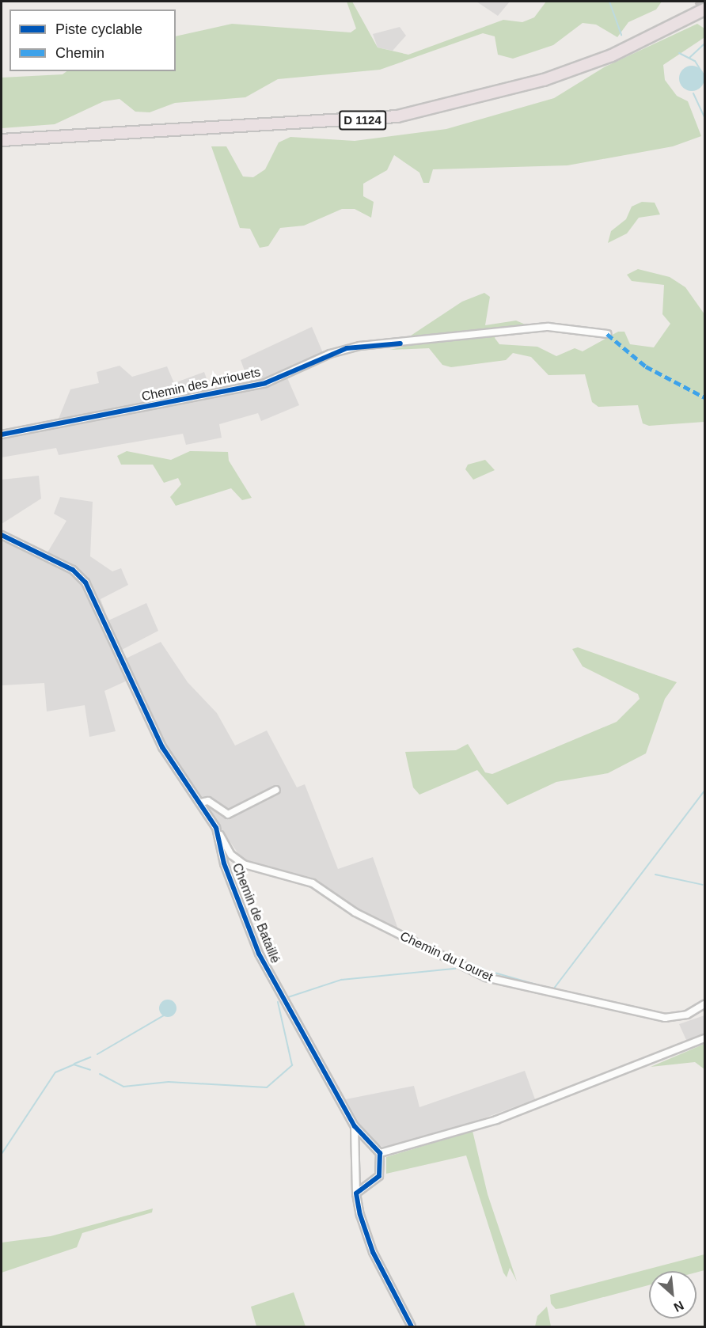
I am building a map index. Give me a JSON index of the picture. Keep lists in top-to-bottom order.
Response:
{
  "streets": {
    "highway": ["D 1124"],
    "street": ["Chemin des Arriouets", "Chemin de Bataillé", "Chemin du Louret"]
  },
  "crossings": [
    ["Chemin de Bataillé", "Chemin du Louret"]
  ],
  "legend": ["Piste cyclable", "Chemin"],
  "north": "bottom right"
}
